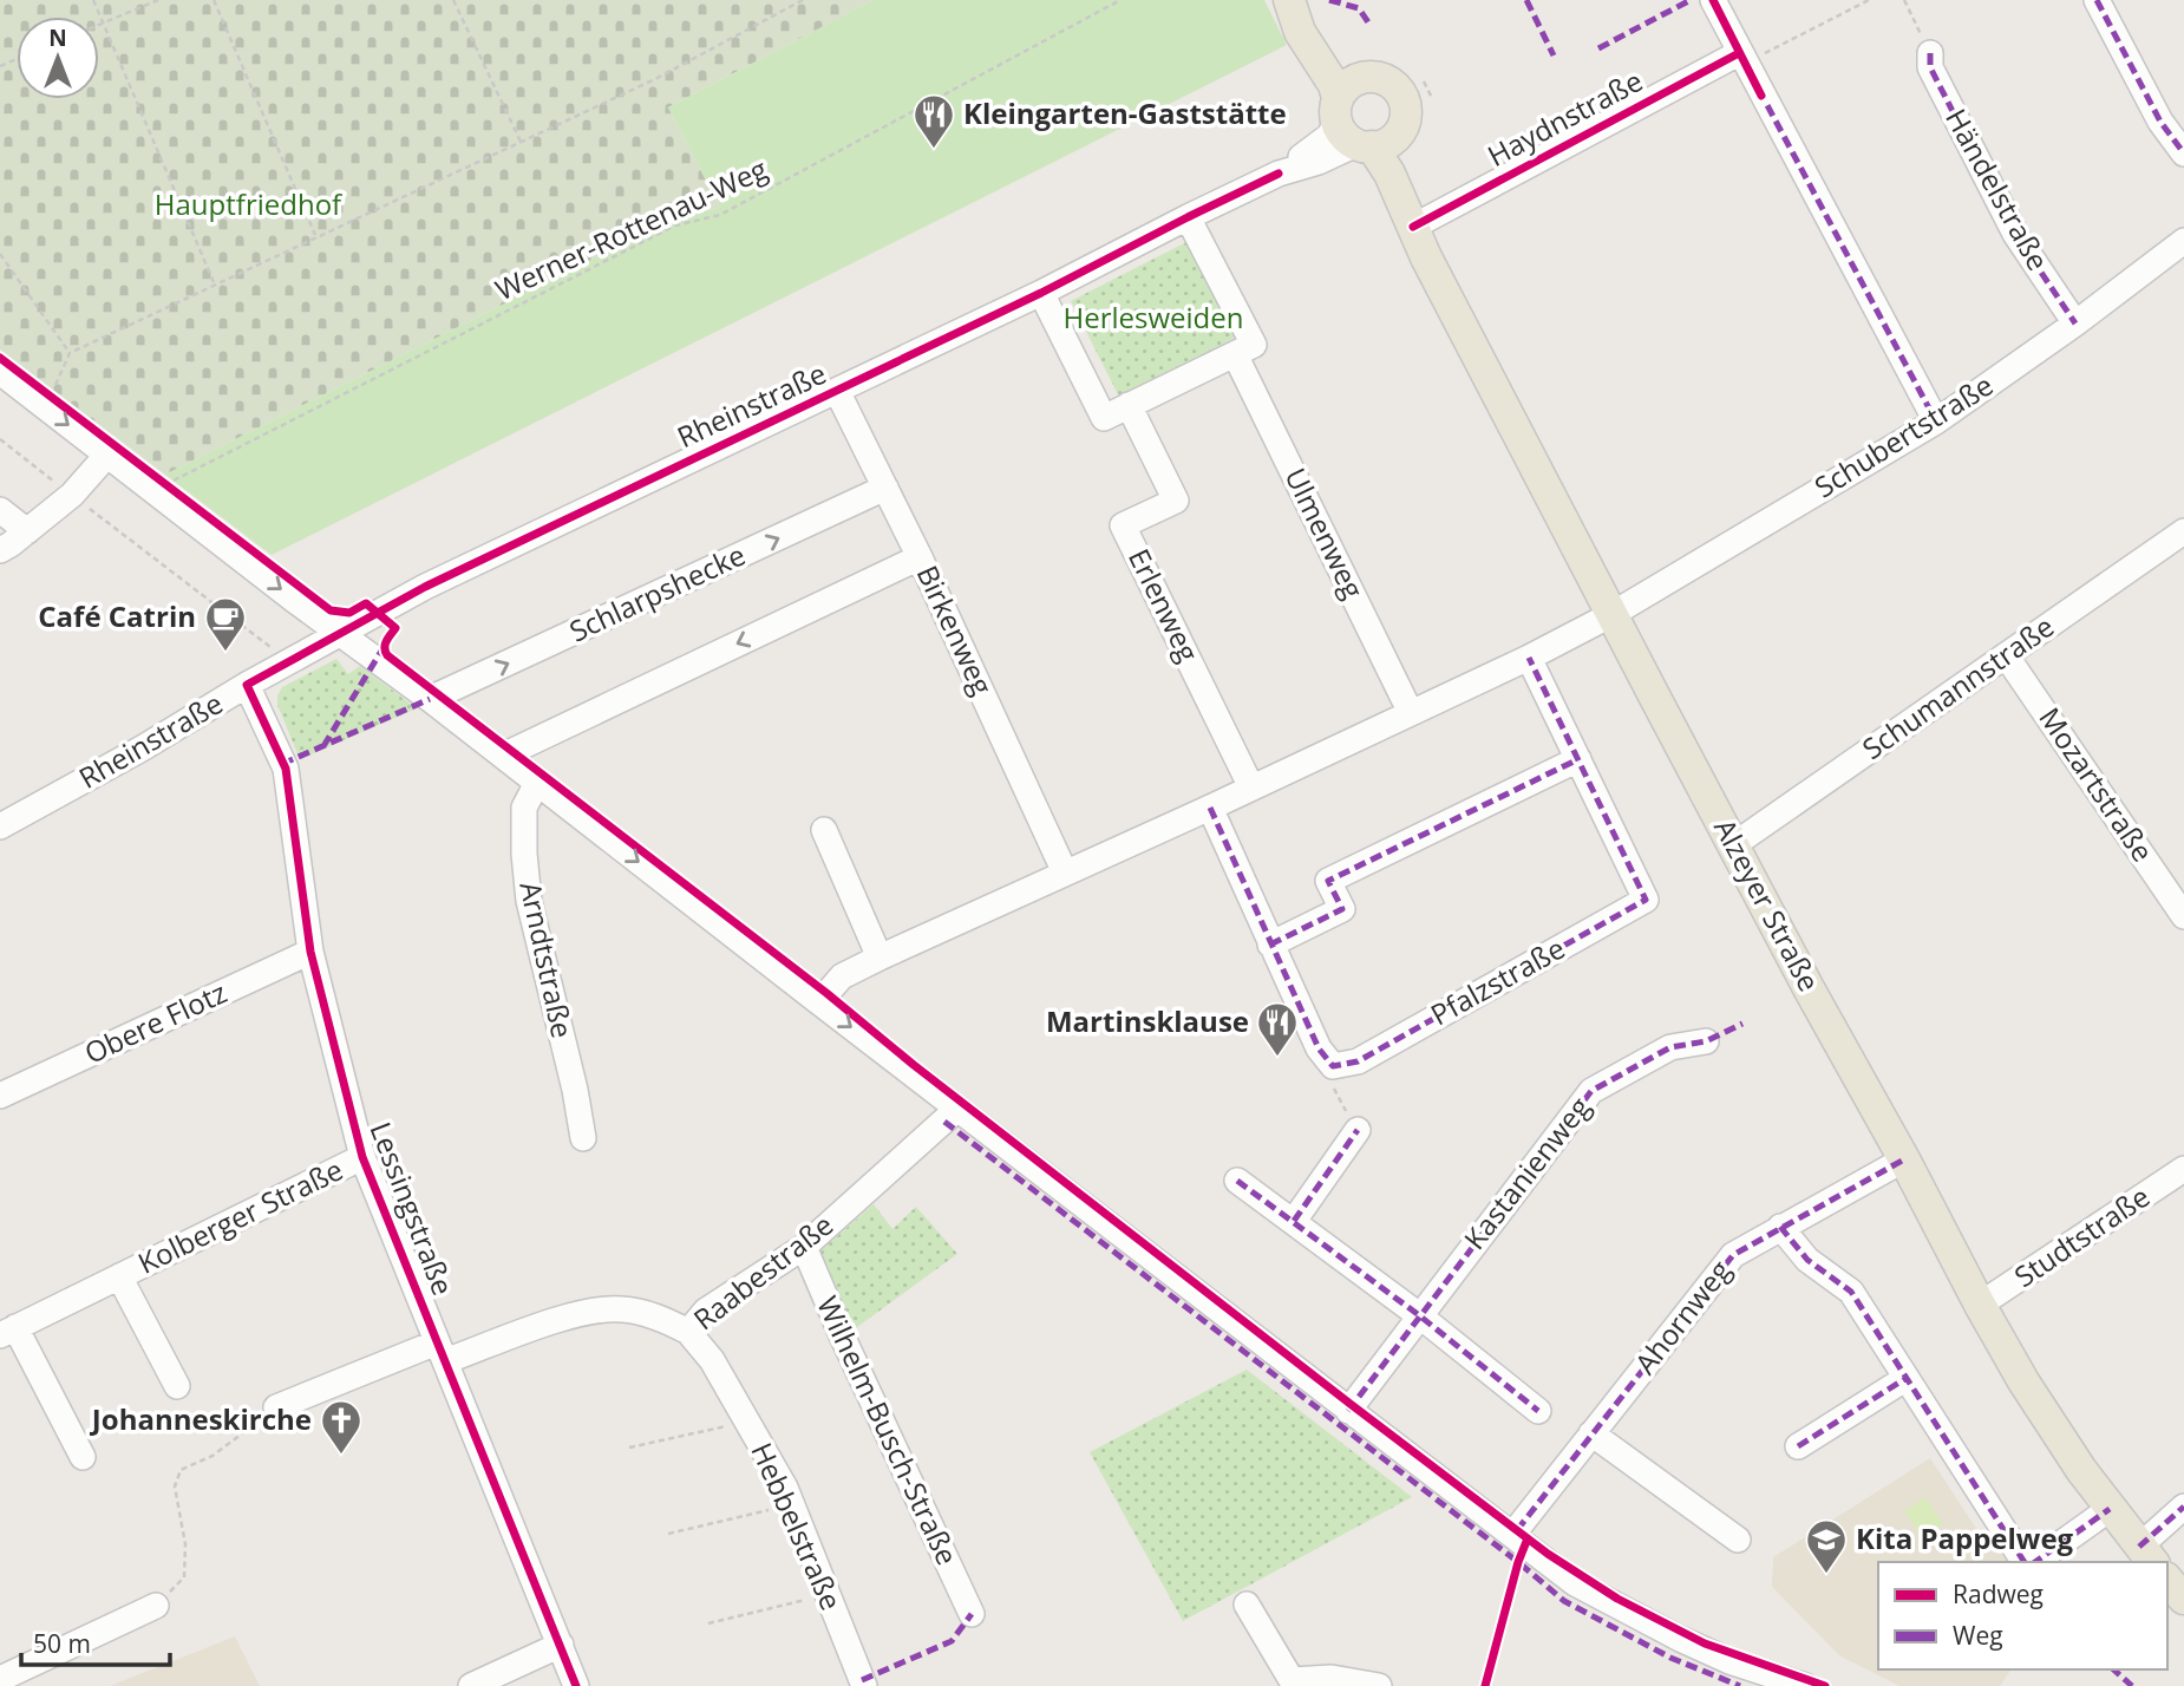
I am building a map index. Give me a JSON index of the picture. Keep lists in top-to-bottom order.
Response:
{
  "streets": {
    "main road": ["Alzeyer Straße"],
    "street": [
      "Haydnstraße",
      "Händelstraße",
      "Rheinstraße",
      "Schubertstraße",
      "Ulmenweg",
      "Schlarpshecke",
      "Erlenweg",
      "Birkenweg",
      "Schumannstraße",
      "Mozartstraße",
      "Arndtstraße",
      "Pfalzstraße",
      "Obere Flotz",
      "Kastanienweg",
      "Lessingstraße",
      "Kolberger Straße",
      "Studtstraße",
      "Raabestraße",
      "Ahornweg",
      "Wilhelm-Busch-Straße",
      "Hebbelstraße"
    ],
    "path": ["Werner-Rottenau-Weg"]
  },
  "crossings": [
    ["Haydnstraße", "Alzeyer Straße"],
    ["Händelstraße", "Schubertstraße"],
    ["Rheinstraße", "Birkenweg"],
    ["Rheinstraße", "Alzeyer Straße"],
    ["Rheinstraße", "Lessingstraße"],
    ["Schubertstraße", "Alzeyer Straße"],
    ["Schlarpshecke", "Birkenweg"],
    ["Schumannstraße", "Mozartstraße"],
    ["Schumannstraße", "Alzeyer Straße"],
    ["Alzeyer Straße", "Studtstraße"],
    ["Alzeyer Straße", "Ahornweg"],
    ["Obere Flotz", "Lessingstraße"],
    ["Lessingstraße", "Kolberger Straße"],
    ["Lessingstraße", "Raabestraße"],
    ["Raabestraße", "Wilhelm-Busch-Straße"],
    ["Raabestraße", "Hebbelstraße"]
  ],
  "parks": ["Hauptfriedhof", "Herlesweiden"],
  "places": {
    "restaurant": ["Kleingarten-Gaststätte", "Martinsklause"],
    "cafe": ["Café Catrin"],
    "church": ["Johanneskirche"],
    "school or university": ["Kita Pappelweg"]
  },
  "legend": ["Radweg", "Weg"],
  "scale_bar": "50 m",
  "north": "top"
}
